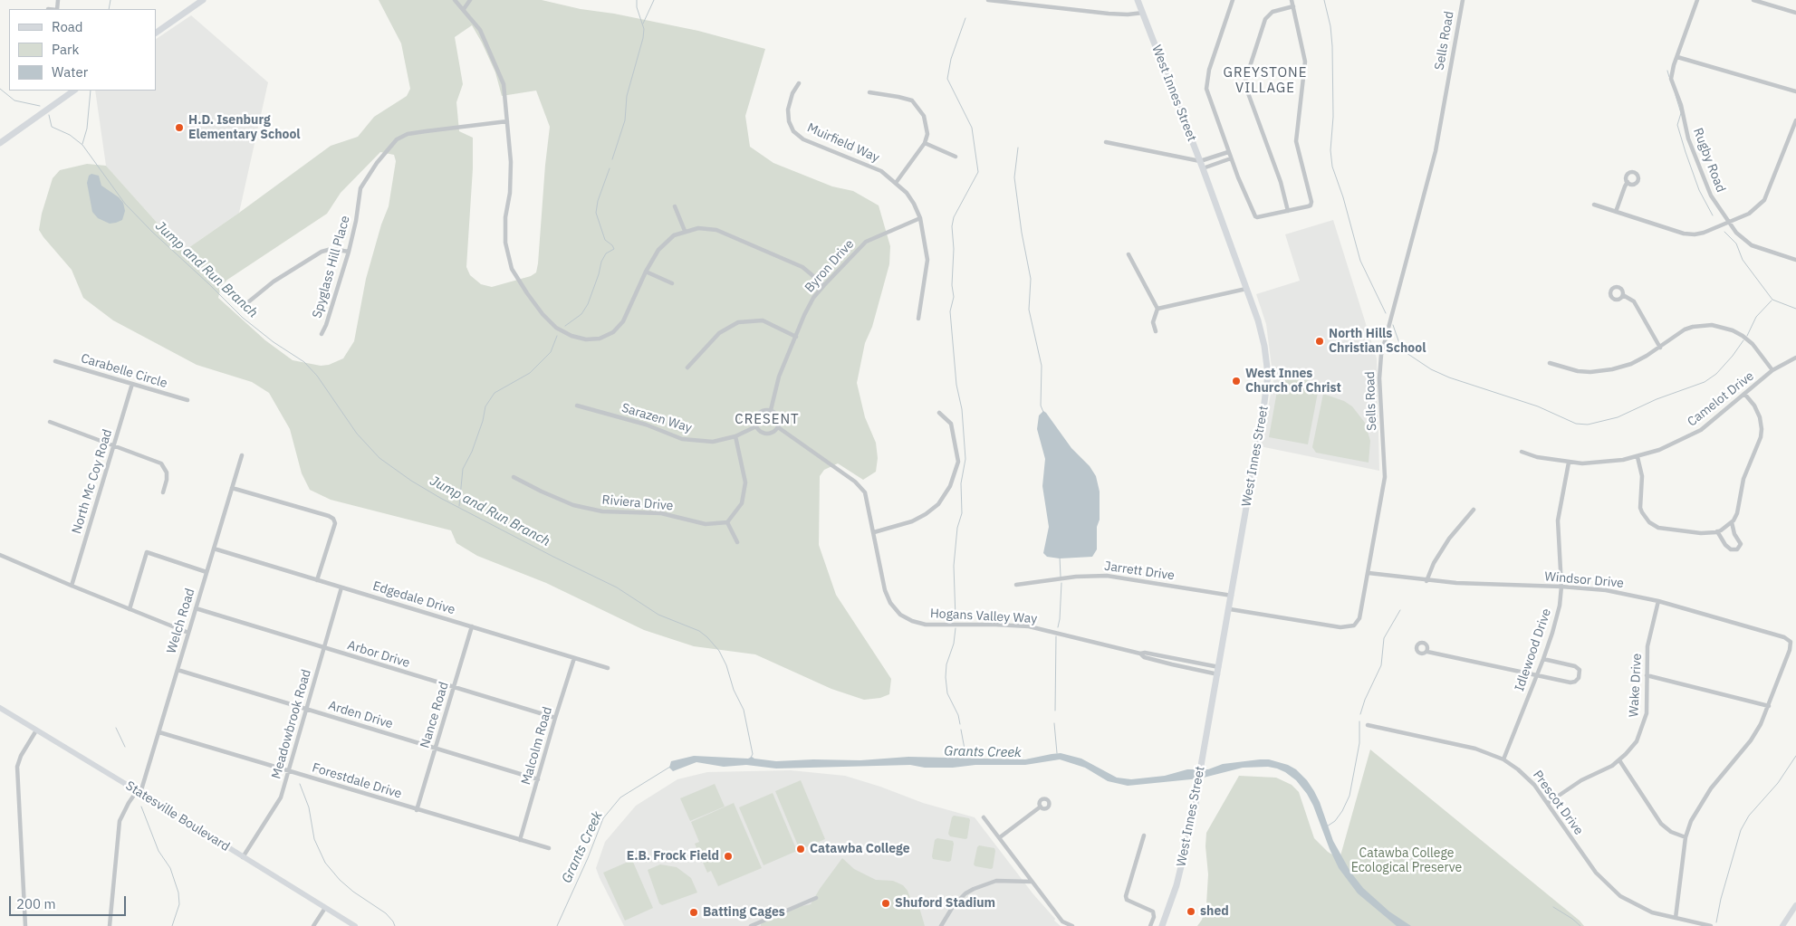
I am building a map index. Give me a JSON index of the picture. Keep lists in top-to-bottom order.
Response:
{
  "streets": {
    "main road": ["West Innes Street", "Statesville Boulevard"],
    "street": [
      "Sells Road",
      "Muirfield Way",
      "Rugby Road",
      "Byron Drive",
      "Spyglass Hill Place",
      "Carabelle Circle",
      "Camelot Drive",
      "Sarazen Way",
      "North Mc Coy Road",
      "Riviera Drive",
      "Jarrett Drive",
      "Windsor Drive",
      "Edgedale Drive",
      "Hogans Valley Way",
      "Welch Road",
      "Idlewood Drive",
      "Arbor Drive",
      "Wake Drive",
      "Arden Drive",
      "Nance Road",
      "Meadowbrook Road",
      "Malcolm Road",
      "Forestdale Drive",
      "Prescot Drive"
    ]
  },
  "crossings": [
    ["Sells Road", "West Innes Street"],
    ["Sells Road", "Windsor Drive"],
    ["West Innes Street", "Jarrett Drive"],
    ["West Innes Street", "Hogans Valley Way"],
    ["Muirfield Way", "Byron Drive"],
    ["Byron Drive", "Sarazen Way"],
    ["Byron Drive", "Hogans Valley Way"],
    ["Carabelle Circle", "North Mc Coy Road"],
    ["Camelot Drive", "Idlewood Drive"],
    ["Sarazen Way", "Hogans Valley Way"],
    ["Windsor Drive", "Idlewood Drive"],
    ["Windsor Drive", "Wake Drive"],
    ["Edgedale Drive", "Welch Road"],
    ["Edgedale Drive", "Nance Road"],
    ["Edgedale Drive", "Meadowbrook Road"],
    ["Edgedale Drive", "Malcolm Road"],
    ["Welch Road", "Arbor Drive"],
    ["Welch Road", "Arden Drive"],
    ["Welch Road", "Forestdale Drive"],
    ["Welch Road", "Statesville Boulevard"],
    ["Idlewood Drive", "Prescot Drive"],
    ["Arbor Drive", "Nance Road"],
    ["Arbor Drive", "Meadowbrook Road"],
    ["Arbor Drive", "Malcolm Road"],
    ["Wake Drive", "Prescot Drive"],
    ["Arden Drive", "Nance Road"],
    ["Arden Drive", "Meadowbrook Road"],
    ["Arden Drive", "Malcolm Road"],
    ["Nance Road", "Forestdale Drive"],
    ["Meadowbrook Road", "Forestdale Drive"],
    ["Meadowbrook Road", "Statesville Boulevard"],
    ["Malcolm Road", "Forestdale Drive"]
  ],
  "districts": ["GREYSTONE VILLAGE", "CRESENT"],
  "water": ["Jump and Run Branch", "Grants Creek"],
  "parks": ["Catawba College Ecological Preserve"],
  "places": [
    "H.D. Isenburg Elementary School",
    "North Hills Christian School",
    "West Innes Church of Christ",
    "Catawba College",
    "E.B. Frock Field",
    "Shuford Stadium",
    "shed",
    "Batting Cages"
  ],
  "legend": ["Road", "Park", "Water"],
  "scale_bar": "200 m"
}
